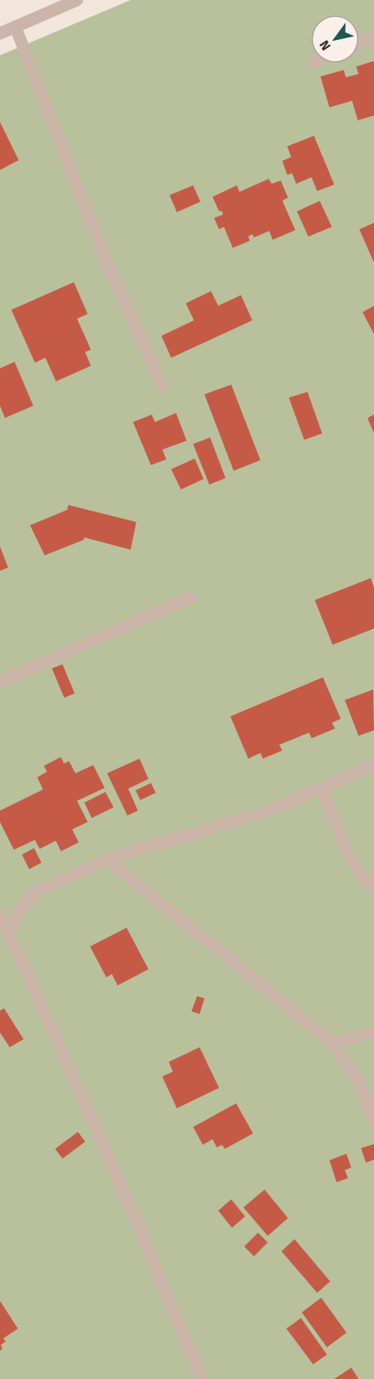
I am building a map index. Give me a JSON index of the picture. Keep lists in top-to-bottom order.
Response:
{
  "north": "bottom left"
}
